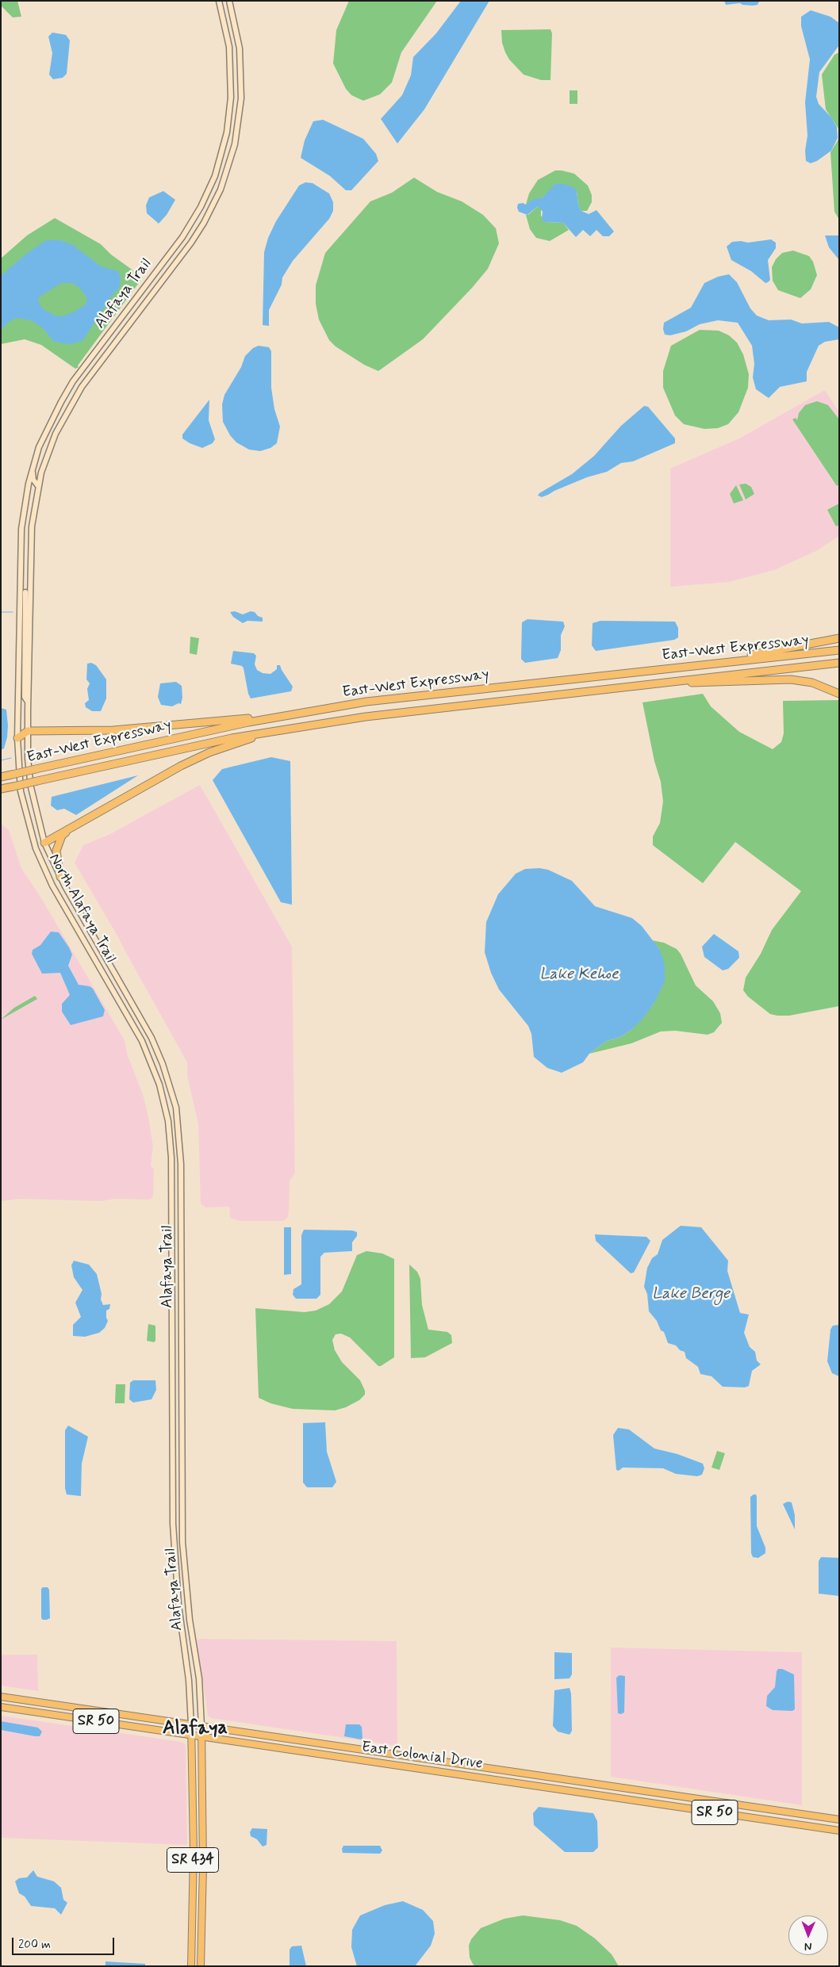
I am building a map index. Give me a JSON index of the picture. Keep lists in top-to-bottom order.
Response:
{
  "streets": {
    "highway": ["East-West Expressway"],
    "main road": [
      "Alafaya Trail",
      "North Alafaya Trail",
      "SR 50",
      "East Colonial Drive",
      "SR 434"
    ]
  },
  "crossings": [
    ["Alafaya Trail", "North Alafaya Trail"],
    ["Alafaya Trail", "East Colonial Drive"]
  ],
  "districts": ["Alafaya"],
  "water": ["Lake Kehoe", "Lake Berge"],
  "scale_bar": "200 m",
  "north": "bottom"
}
